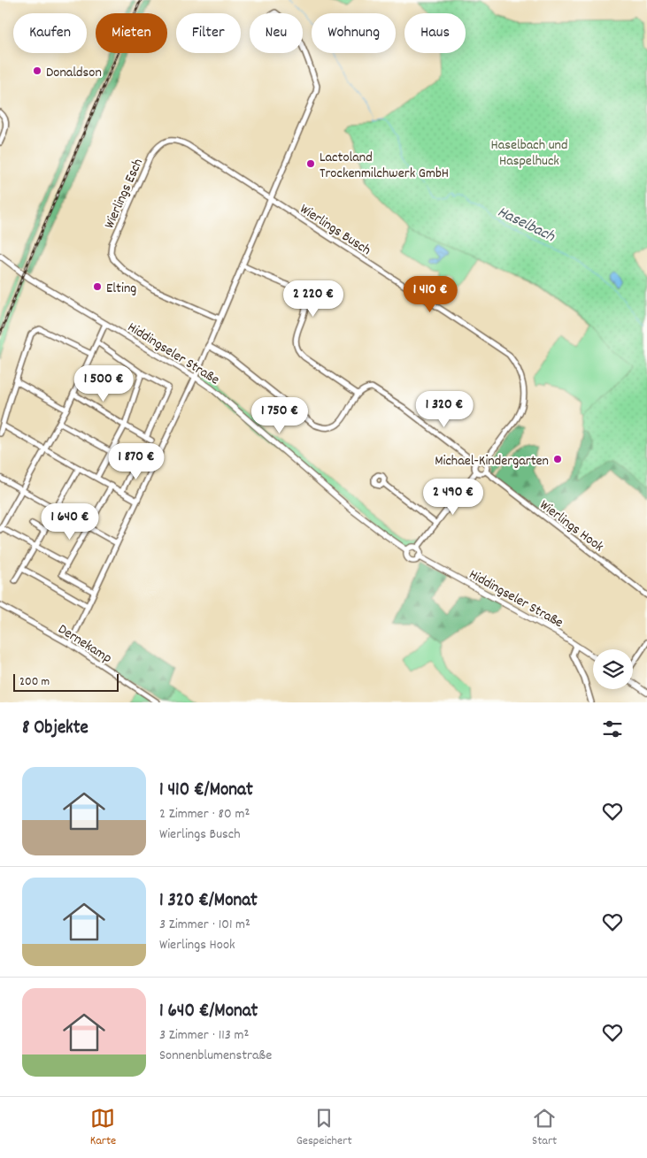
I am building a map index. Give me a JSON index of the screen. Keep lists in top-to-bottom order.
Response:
{
  "streets": {
    "street": [
      "Wierlings Esch",
      "Wierlings Busch",
      "Hiddingseler Straße",
      "Wierlings Hook",
      "Dernekamp"
    ]
  },
  "crossings": [
    ["Wierlings Esch", "Wierlings Busch"],
    ["Wierlings Busch", "Wierlings Hook"]
  ],
  "water": ["Haselbach"],
  "parks": ["Haselbach und Haspelhuck"],
  "places": [
    "Donaldson",
    "Lactoland Trockenmilchwerk GmbH",
    "Elting",
    "Michael-Kindergarten"
  ],
  "scale_bar": "200 m",
  "page": {
    "chip": [
      "Kaufen",
      "Mieten",
      "Filter",
      "Neu",
      "Wohnung",
      "Haus"
    ],
    "price": [
      "1 410 €",
      "2 220 €",
      "1 500 €",
      "1 320 €",
      "1 750 €",
      "1 870 €",
      "2 490 €",
      "1 640 €"
    ],
    "scale": "200 m",
    "heading": "8 Objekte",
    "list": [
      {
        "name": "1 410 €/Monat",
        "note": "2 Zimmer · 80 m² · Wierlings Busch"
      },
      {
        "name": "1 320 €/Monat",
        "note": "3 Zimmer · 101 m² · Wierlings Hook"
      },
      {
        "name": "1 640 €/Monat",
        "note": "3 Zimmer · 113 m² · Sonnenblumenstraße"
      }
    ],
    "tabs": ["Karte", "Gespeichert", "Start"]
  }
}
